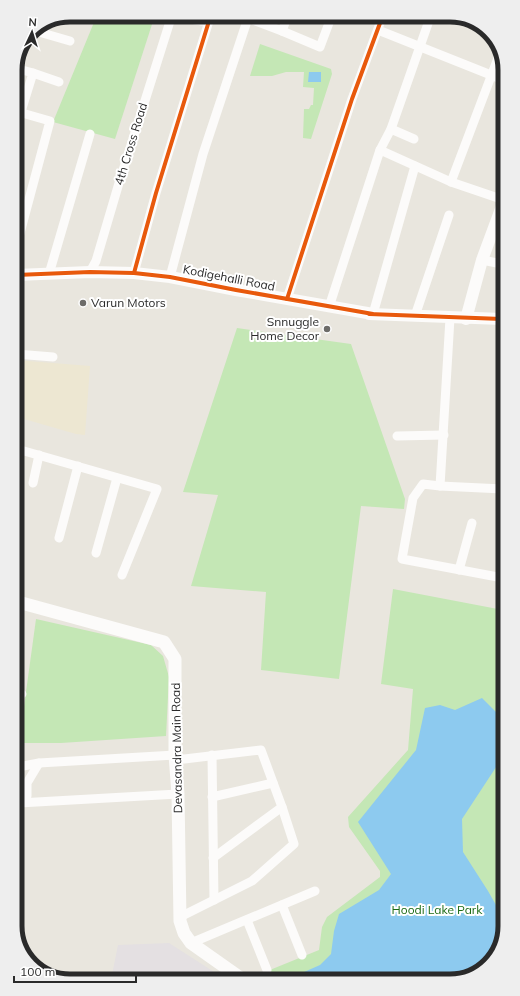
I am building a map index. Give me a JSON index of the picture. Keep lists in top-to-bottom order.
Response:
{
  "streets": {
    "main road": ["Devasandra Main Road"],
    "street": ["4th Cross Road", "Kodigehalli Road"]
  },
  "crossings": [
    ["4th Cross Road", "Kodigehalli Road"]
  ],
  "parks": ["Hoodi Lake Park"],
  "places": ["Varun Motors", "Snnuggle Home Decor"],
  "scale_bar": "100 m",
  "north": "top"
}
